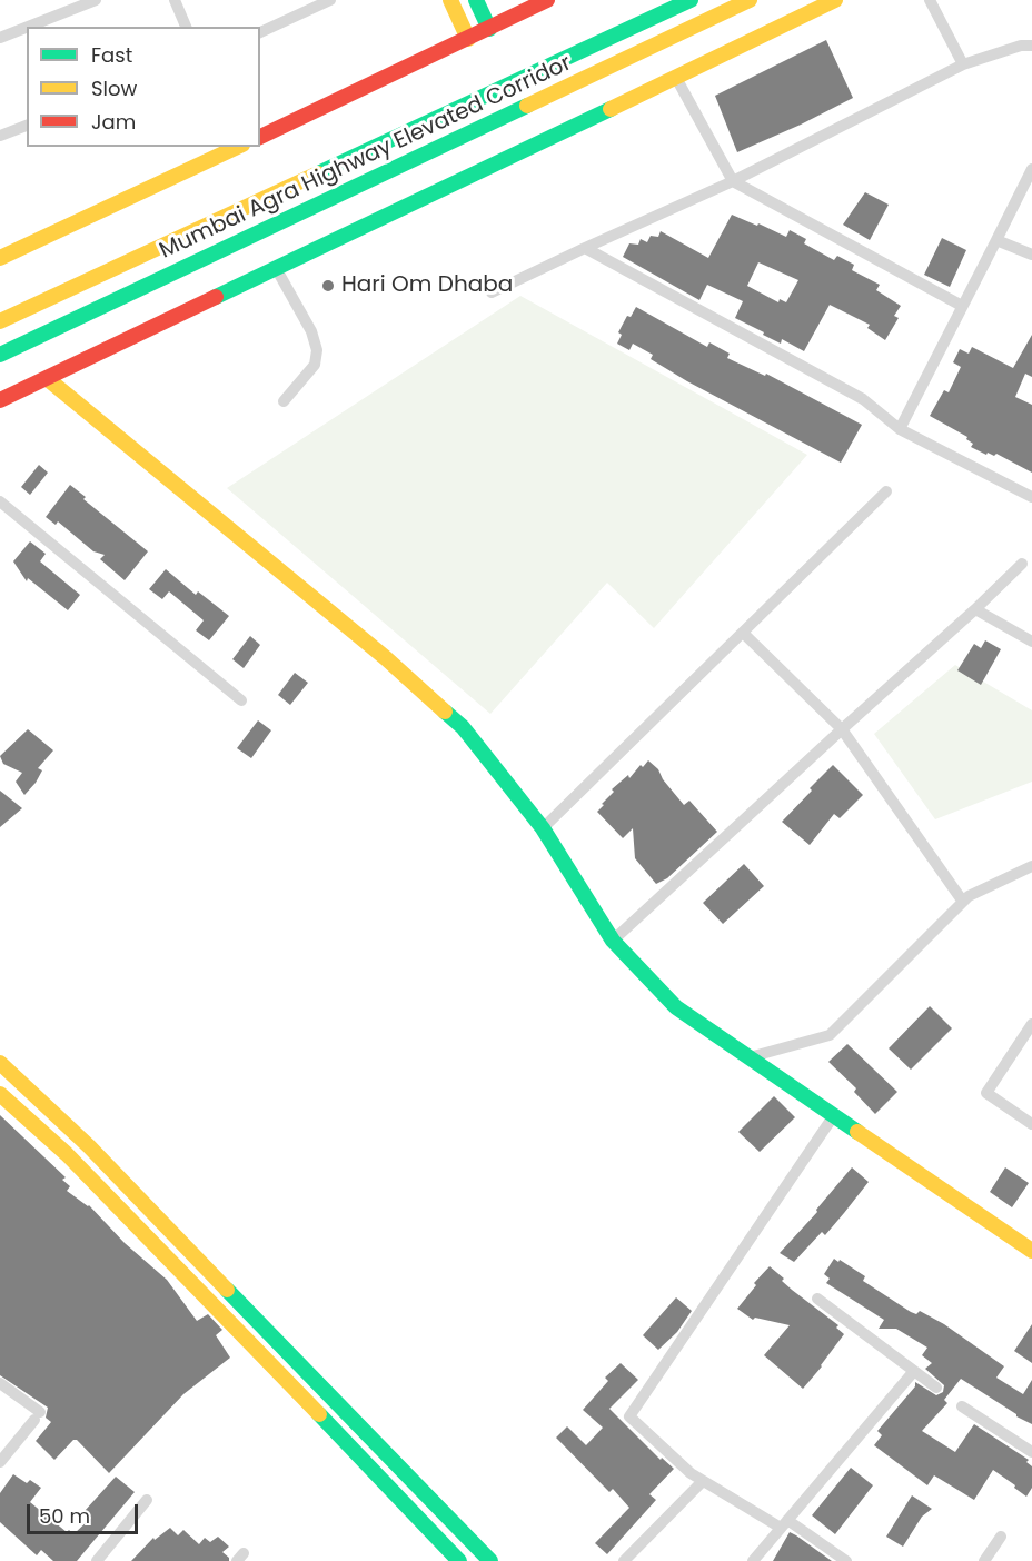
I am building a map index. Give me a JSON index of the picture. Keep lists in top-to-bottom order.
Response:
{
  "streets": {
    "main road": ["Mumbai Agra Highway Elevated Corridor"]
  },
  "places": ["Hari Om Dhaba"],
  "legend": ["Fast", "Slow", "Jam"],
  "scale_bar": "50 m"
}
